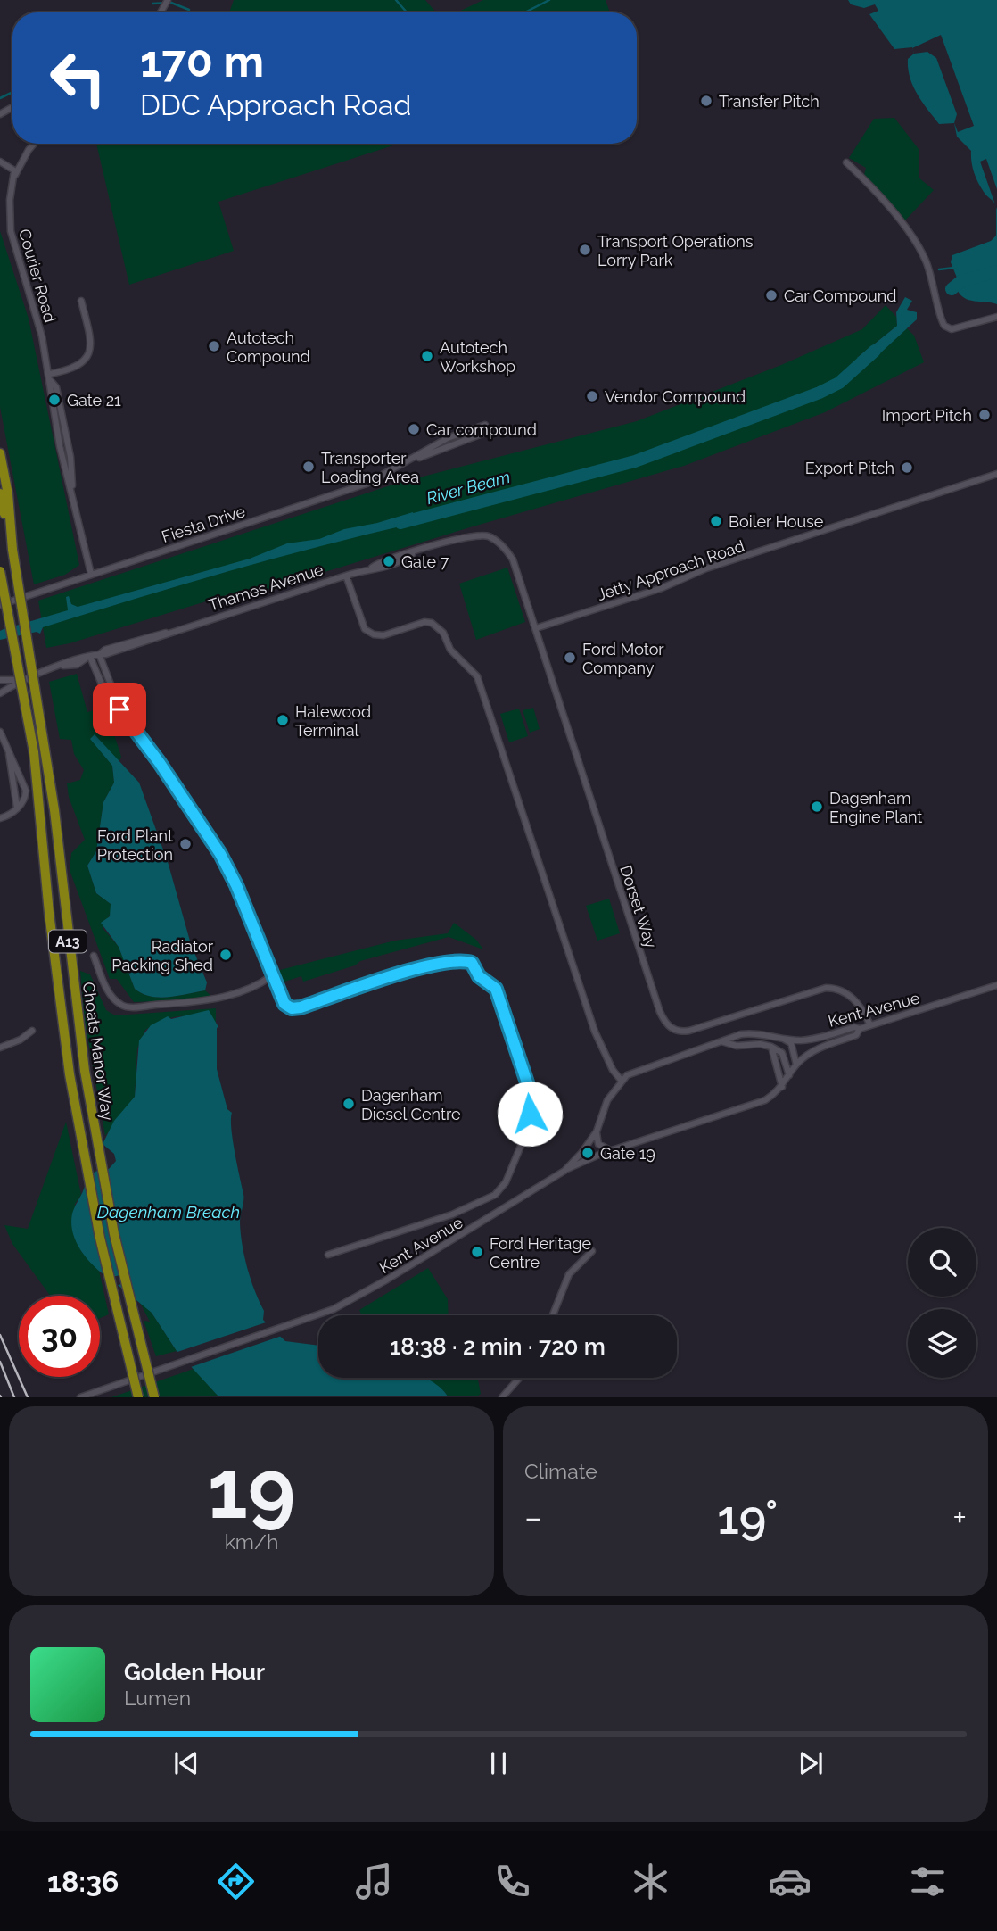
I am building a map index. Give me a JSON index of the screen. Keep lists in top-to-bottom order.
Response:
{
  "streets": {
    "highway": ["A13", "Choats Manor Way"],
    "street": [
      "Courier Road",
      "Fiesta Drive",
      "Jetty Approach Road",
      "Thames Avenue",
      "Dorset Way",
      "Kent Avenue"
    ]
  },
  "crossings": [
    ["Courier Road", "Fiesta Drive"],
    ["Jetty Approach Road", "Dorset Way"],
    ["Thames Avenue", "Dorset Way"],
    ["Dorset Way", "Kent Avenue"],
    ["A13", "Choats Manor Way"]
  ],
  "water": ["River Beam", "Dagenham Breach"],
  "places": [
    "Transfer Pitch",
    "Transport Operations Lorry Park",
    "Car Compound",
    "Autotech Compound",
    "Autotech Workshop",
    "Vendor Compound",
    "Gate 21",
    "Import Pitch",
    "Car compound",
    "Transporter Loading Area",
    "Export Pitch",
    "Boiler House",
    "Gate 7",
    "Ford Motor Company",
    "Halewood Terminal",
    "Dagenham Engine Plant",
    "Ford Plant Protection",
    "Radiator Packing Shed",
    "Dagenham Diesel Centre",
    "Gate 19",
    "Ford Heritage Centre"
  ],
  "page": {
    "turn": ["170 m", "DDC Approach Road"],
    "limit": "30",
    "trip": "18:38 · 2 min · 720 m",
    "tile": [
      ["19", "km/h"],
      "Climate"
    ],
    "heat": ["−", "19°", "+"],
    "song": ["Golden Hour", "Lumen"],
    "tabs": "18:36"
  }
}
